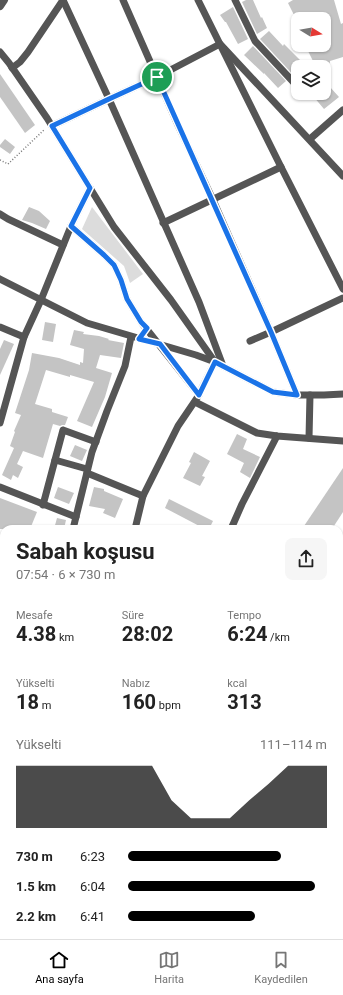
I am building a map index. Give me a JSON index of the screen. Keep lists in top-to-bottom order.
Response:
{
  "north": "right",
  "page": {
    "heading": ["Sabah koşusu", "07:54 · 6 × 730 m"],
    "stats": [
      ["Mesafe", "4.38 km"],
      ["Süre", "28:02"],
      ["Tempo", "6:24 /km"],
      ["Yükselti", "18 m"],
      ["Nabız", "160 bpm"],
      ["kcal", "313"]
    ],
    "chart": ["Yükselti", "111–114 m"],
    "list": [
      {
        "name": "730 m",
        "note": "6:23"
      },
      {
        "name": "1.5 km",
        "note": "6:04"
      },
      {
        "name": "2.2 km",
        "note": "6:41"
      }
    ],
    "tabs": ["Ana sayfa", "Harita", "Kaydedilen"]
  }
}
